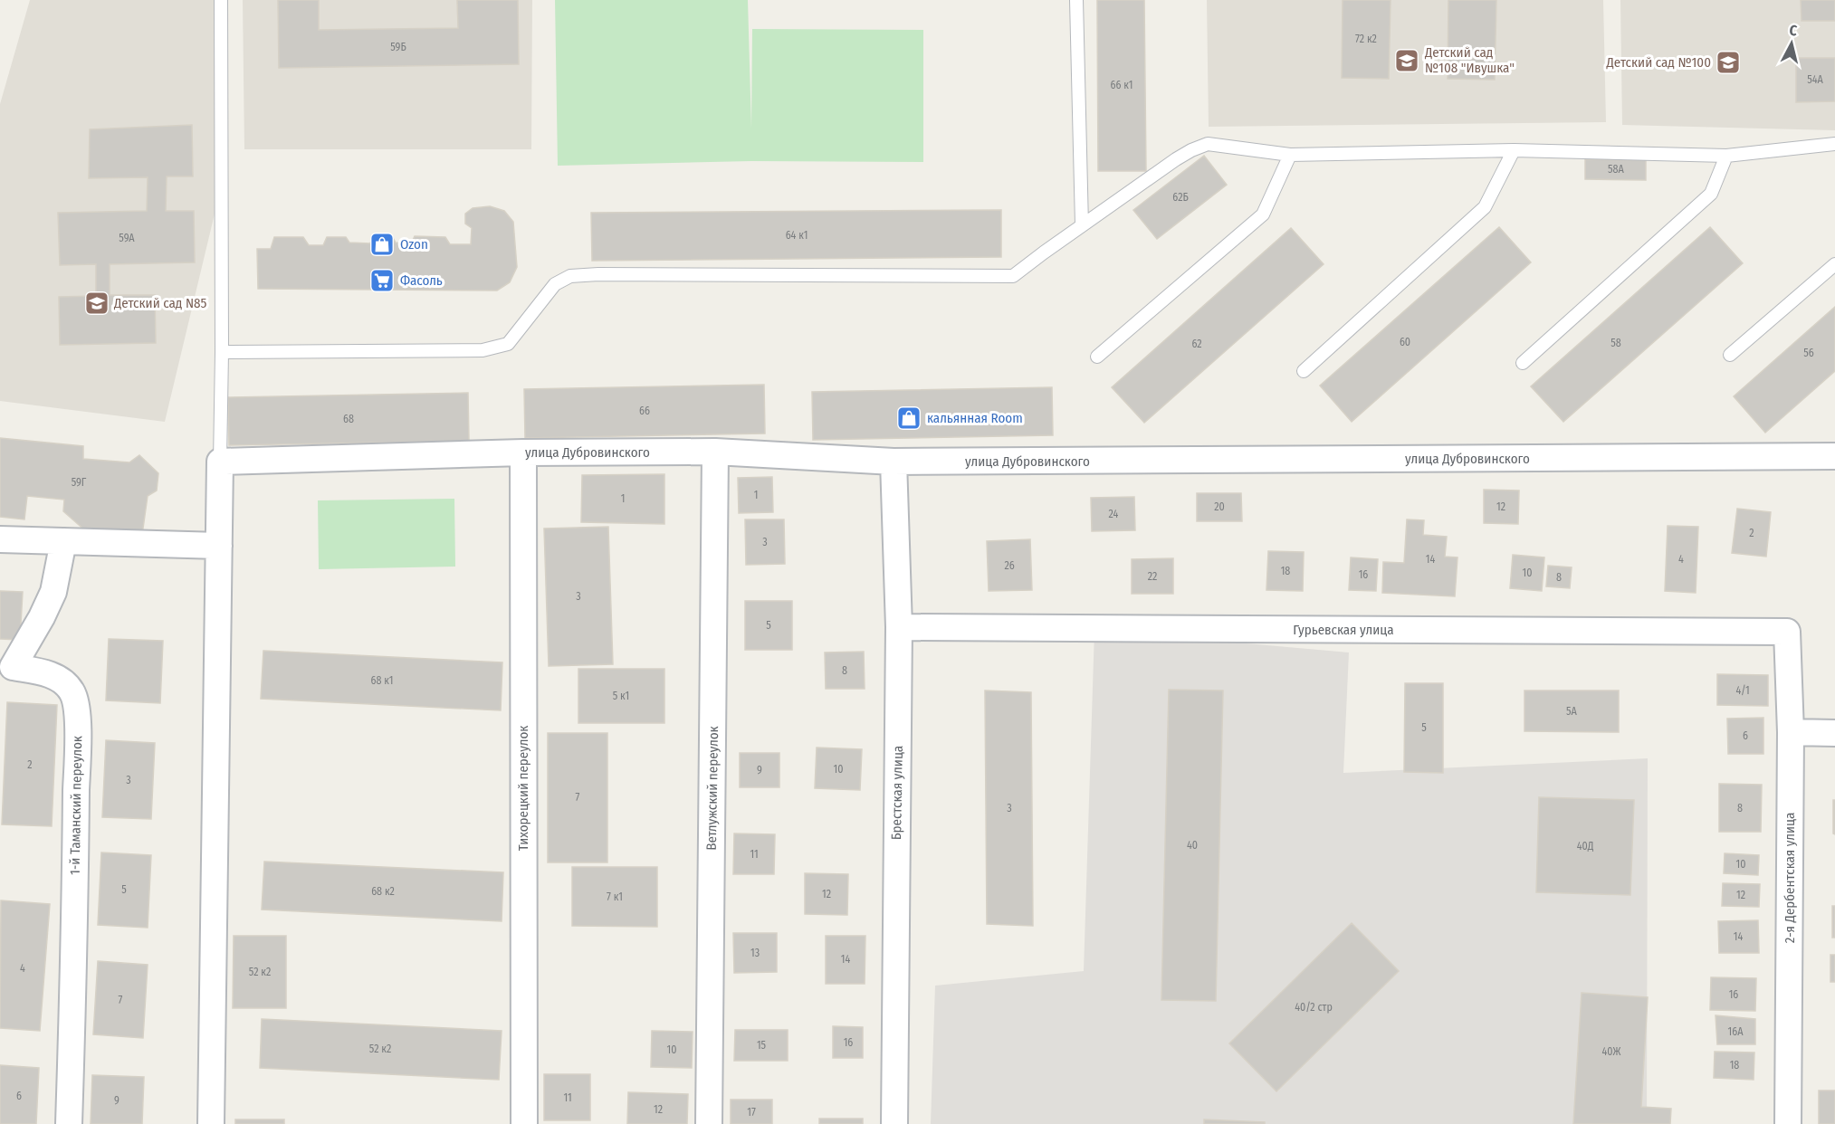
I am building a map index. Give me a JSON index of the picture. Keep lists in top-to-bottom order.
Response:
{
  "streets": {
    "street": [
      "улица Дубровинского",
      "Гурьевская улица",
      "Тихорецкий переулок",
      "Ветлужский переулок",
      "Брестская улица",
      "1-й Таманский переулок",
      "2-я Дербентская улица"
    ]
  },
  "crossings": [
    ["улица Дубровинского", "Тихорецкий переулок"],
    ["улица Дубровинского", "Ветлужский переулок"],
    ["улица Дубровинского", "Брестская улица"],
    ["Гурьевская улица", "Брестская улица"],
    ["Гурьевская улица", "2-я Дербентская улица"]
  ],
  "places": {
    "school or university": ["Детский сад №108 \"Ивушка\"", "Детский сад №100", "Детский сад N85"],
    "shop": ["Ozon", "кальянная Room"],
    "supermarket": ["Фасоль"]
  },
  "house_numbers": [
    "72 к2",
    "59Б",
    "54А",
    "66 к1",
    "58А",
    "62Б",
    "64 к1",
    "59А",
    "60",
    "58",
    "62",
    "56",
    "66",
    "68",
    "59Г",
    "1",
    "1",
    "20",
    "12",
    "24",
    "2",
    "3",
    "14",
    "4",
    "26",
    "18",
    "10",
    "16",
    "22",
    "8",
    "3",
    "5",
    "8",
    "68 к1",
    "4/1",
    "5 к1",
    "5А",
    "5",
    "6",
    "2",
    "10",
    "9",
    "3",
    "7",
    "3",
    "8",
    "40",
    "40Д",
    "11",
    "10",
    "5",
    "68 к2",
    "12",
    "12",
    "7 к1",
    "14",
    "13",
    "14",
    "4",
    "52 к2",
    "16",
    "7",
    "40/2 стр",
    "16А",
    "16",
    "15",
    "52 к2",
    "10",
    "40Ж",
    "18",
    "6",
    "11",
    "9",
    "12",
    "17"
  ],
  "north": "top"
}
